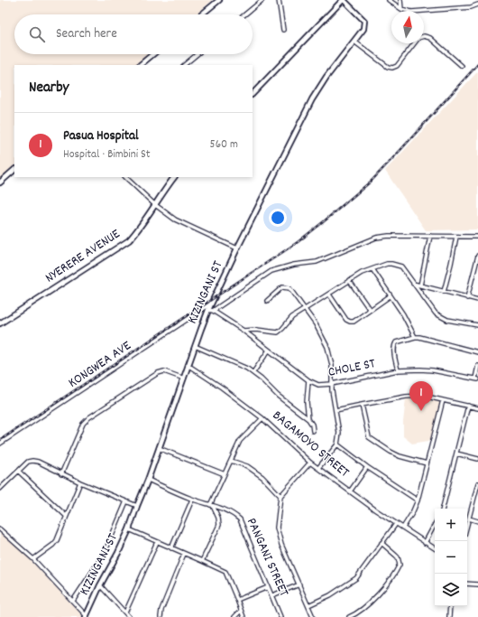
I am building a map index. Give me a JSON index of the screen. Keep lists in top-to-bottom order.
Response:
{
  "streets": {
    "street": [
      "NYERERE AVENUE",
      "KIZINGANI ST",
      "KONGWEA AVE",
      "CHOLE ST",
      "BAGAMOYO STREET",
      "PANGANI STREET"
    ]
  },
  "crossings": [
    ["KIZINGANI ST", "KONGWEA AVE"],
    ["KIZINGANI ST", "CHOLE ST"],
    ["KIZINGANI ST", "BAGAMOYO STREET"],
    ["KIZINGANI ST", "PANGANI STREET"]
  ],
  "north": "top",
  "page": {
    "search": "Search here",
    "heading": "Nearby",
    "list": [
      {
        "mark": "1",
        "name": "Pasua Hospital",
        "note": "Hospital · Bimbini St",
        "value": "560 m"
      }
    ],
    "pins": "1",
    "map_buttons": ["+", "−"]
  }
}
